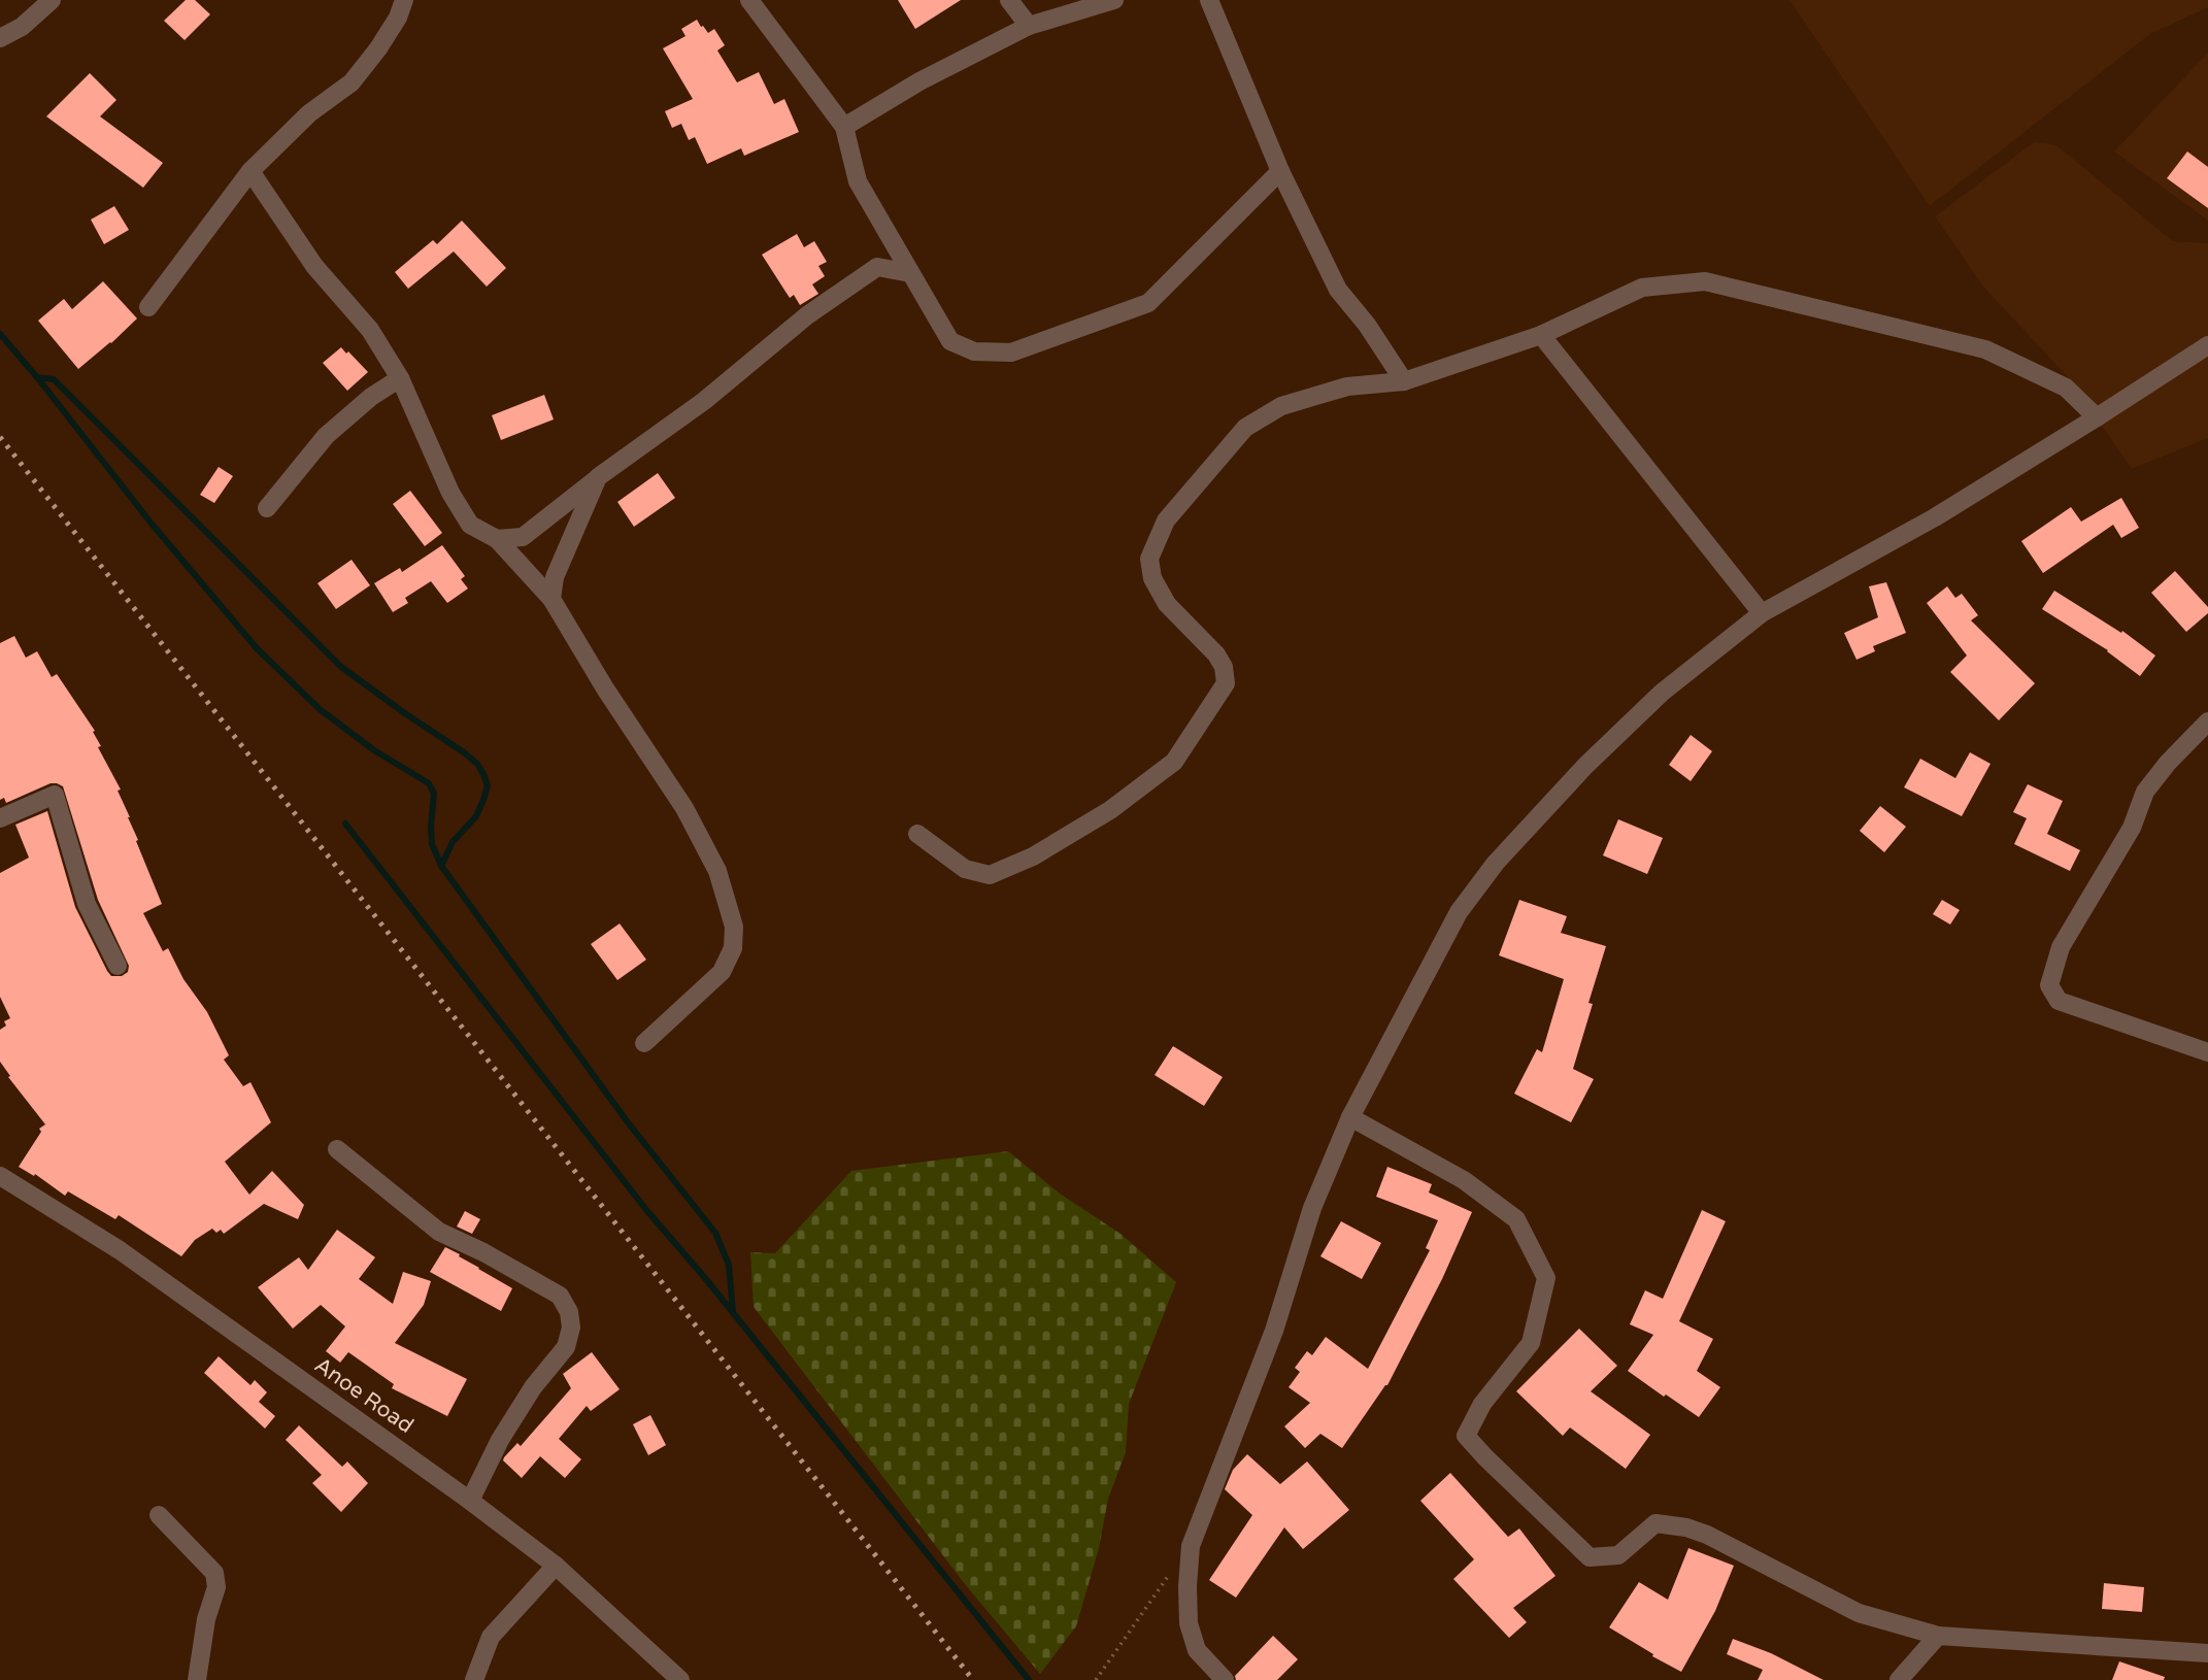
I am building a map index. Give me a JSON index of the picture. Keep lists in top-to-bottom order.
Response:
{
  "streets": {
    "street": ["Anoe Road"]
  }
}
